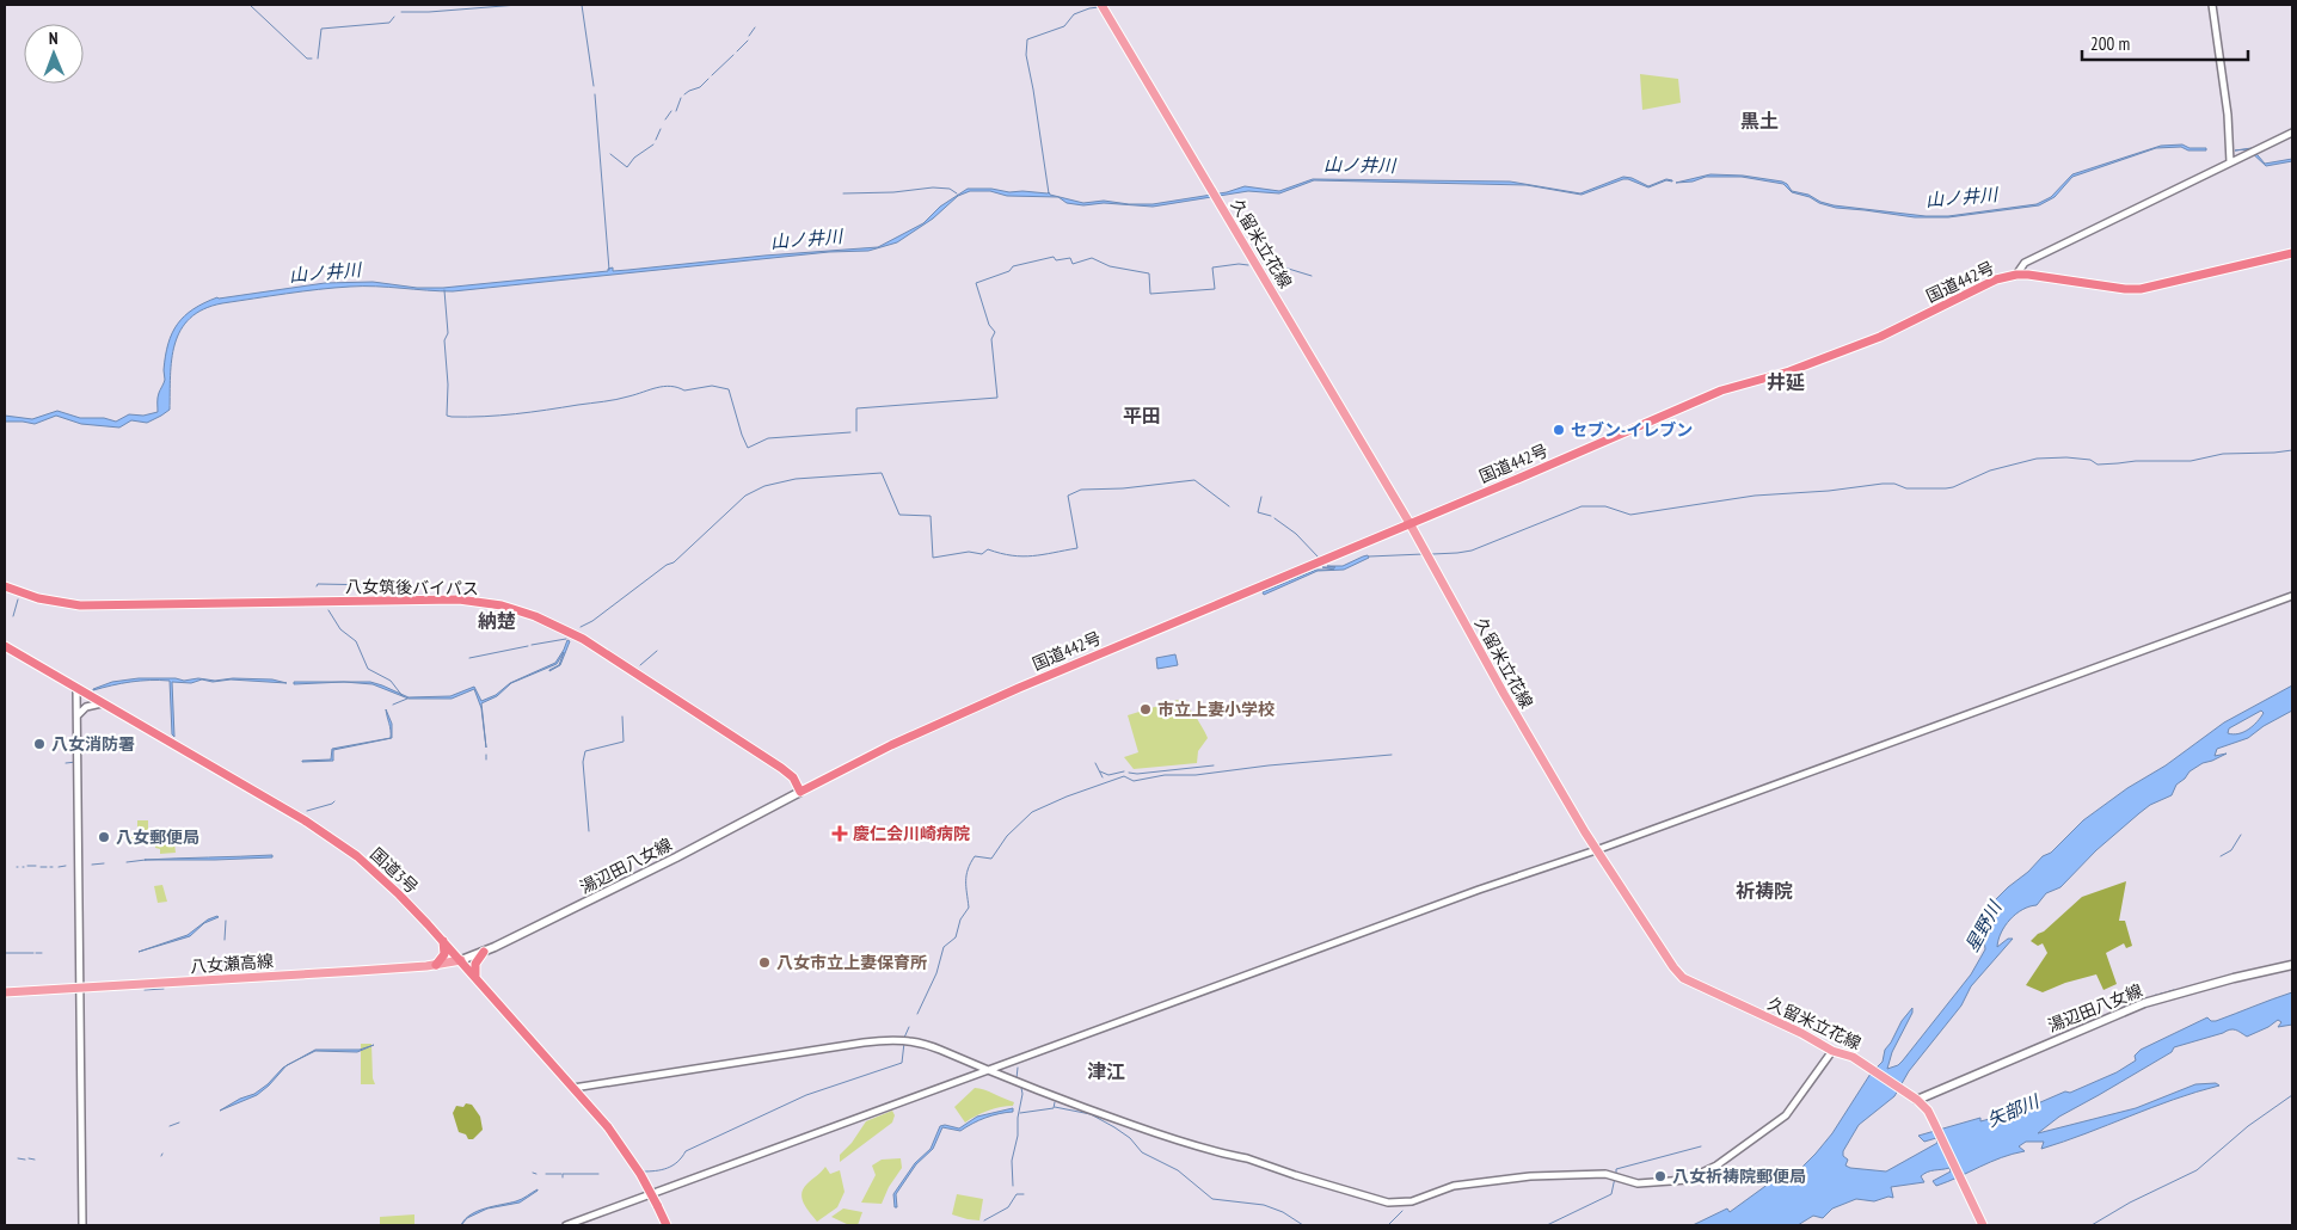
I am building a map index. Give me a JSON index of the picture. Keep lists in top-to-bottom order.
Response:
{
  "streets": {
    "highway": ["国道442号", "八女筑後バイパス", "国道3号"],
    "main road": ["久留米立花線", "湯辺田八女線", "八女瀬高線"]
  },
  "crossings": [
    ["久留米立花線", "国道442号"],
    ["久留米立花線", "湯辺田八女線"],
    ["国道442号", "八女筑後バイパス"],
    ["国道442号", "湯辺田八女線"],
    ["八女筑後バイパス", "湯辺田八女線"],
    ["湯辺田八女線", "国道3号"],
    ["湯辺田八女線", "八女瀬高線"],
    ["国道3号", "八女瀬高線"]
  ],
  "districts": [
    "黒土",
    "井延",
    "平田",
    "納楚",
    "祈祷院",
    "津江"
  ],
  "water": ["山ノ井川", "星野川", "矢部川"],
  "places": {
    "other": [
      "セブン-イレブン",
      "市立上妻小学校",
      "八女消防署",
      "八女郵便局",
      "八女市立上妻保育所",
      "八女祈祷院郵便局"
    ],
    "health": ["慶仁会川崎病院"]
  },
  "scale_bar": "200 m",
  "north": "top"
}
